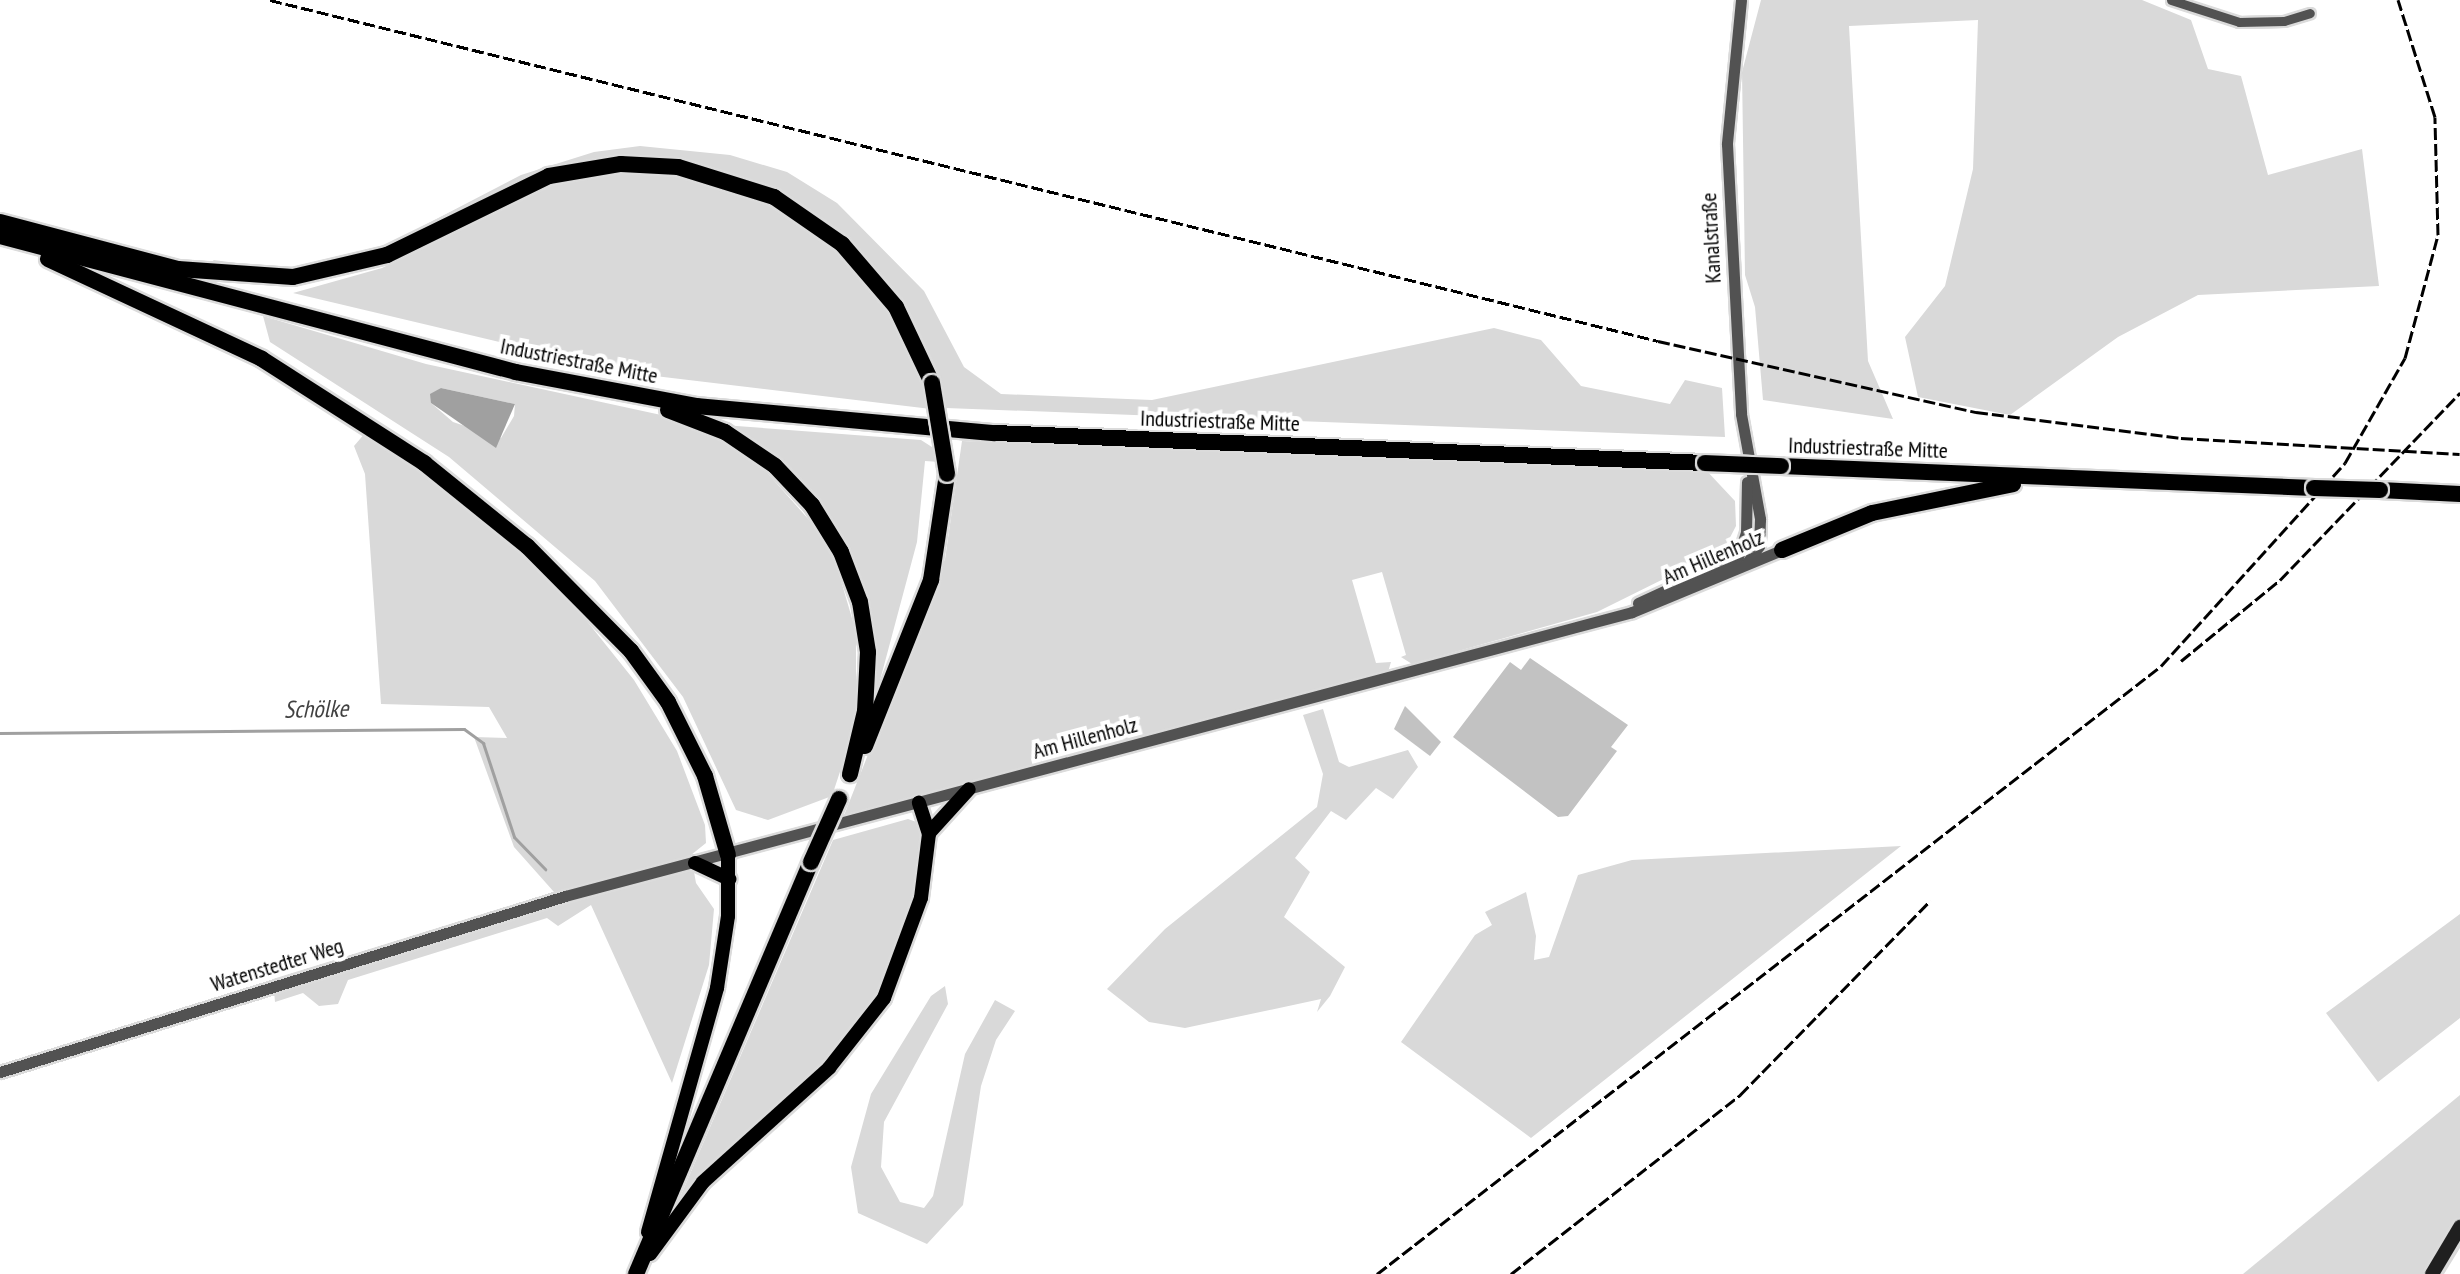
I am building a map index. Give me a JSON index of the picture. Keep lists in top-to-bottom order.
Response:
{
  "streets": {
    "highway": ["Industriestraße Mitte"],
    "street": ["Kanalstraße", "Am Hillenholz", "Watenstedter Weg"]
  },
  "crossings": [
    ["Kanalstraße", "Am Hillenholz"],
    ["Am Hillenholz", "Watenstedter Weg"]
  ],
  "water": ["Schölke"]
}
